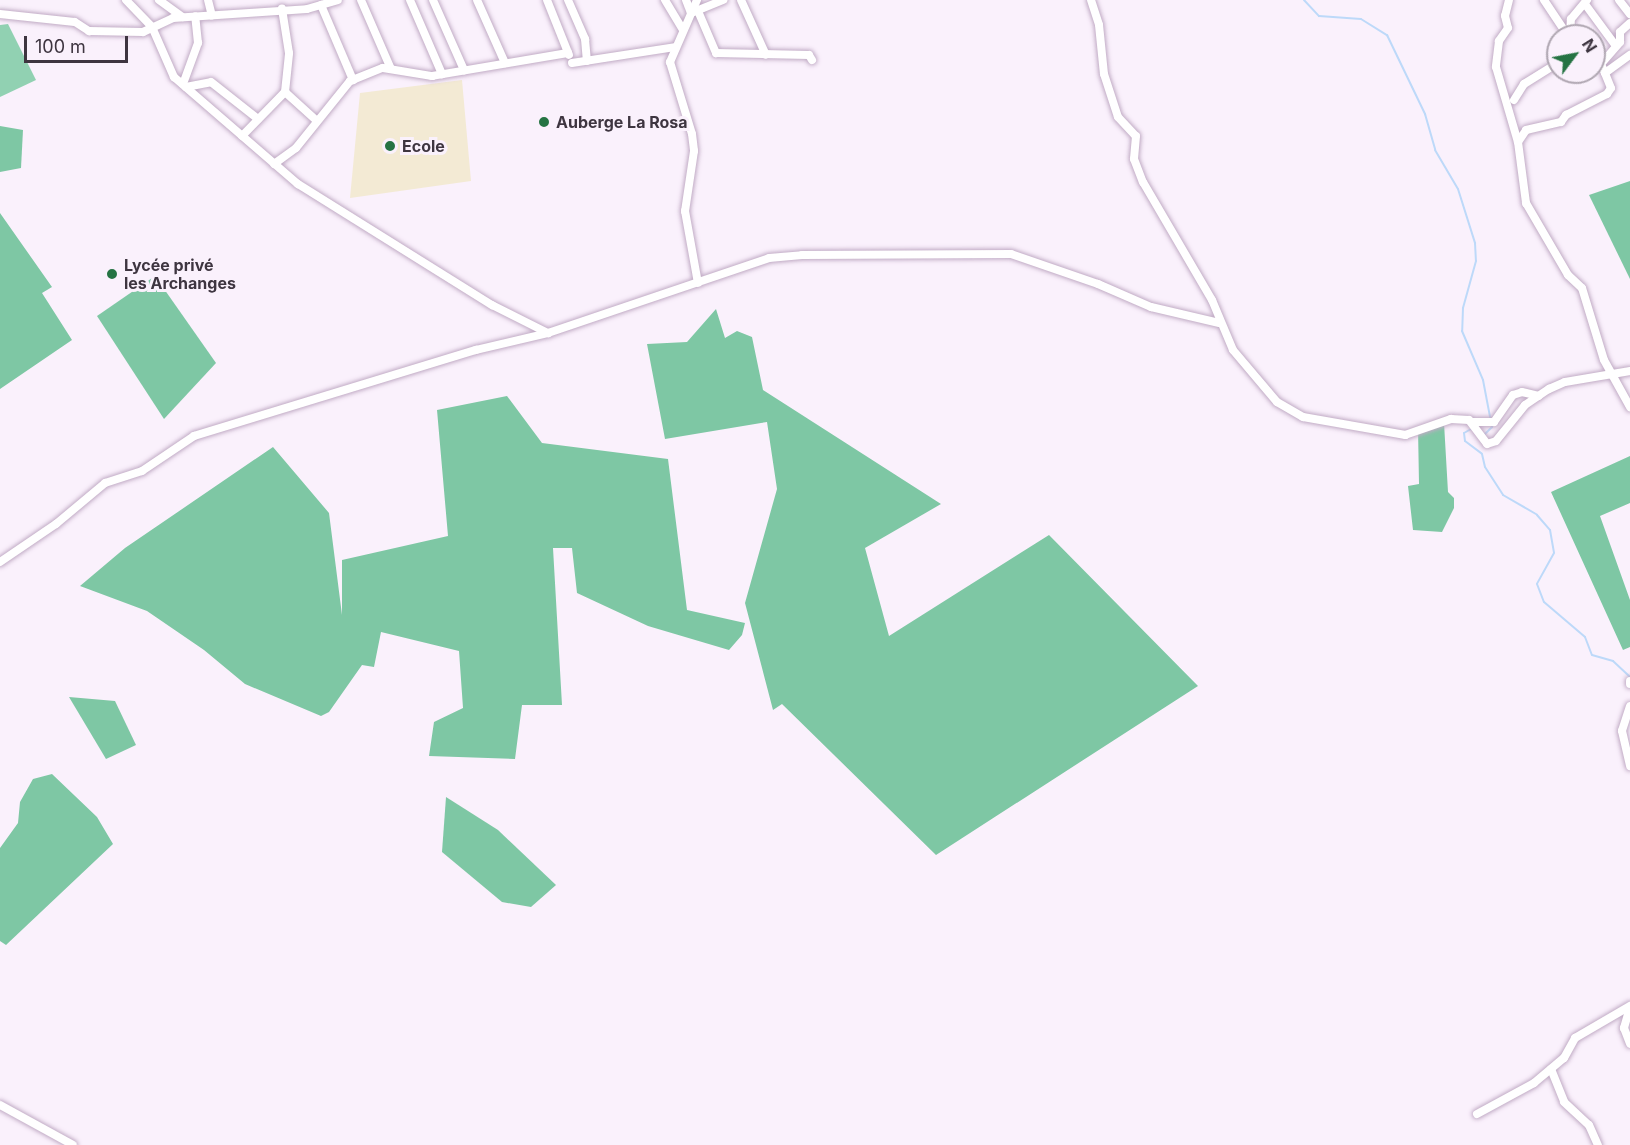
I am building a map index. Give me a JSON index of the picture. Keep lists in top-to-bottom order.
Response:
{
  "places": ["Auberge La Rosa", "Ecole", "Lycée privé les Archanges"],
  "scale_bar": "100 m",
  "north": "top right"
}
